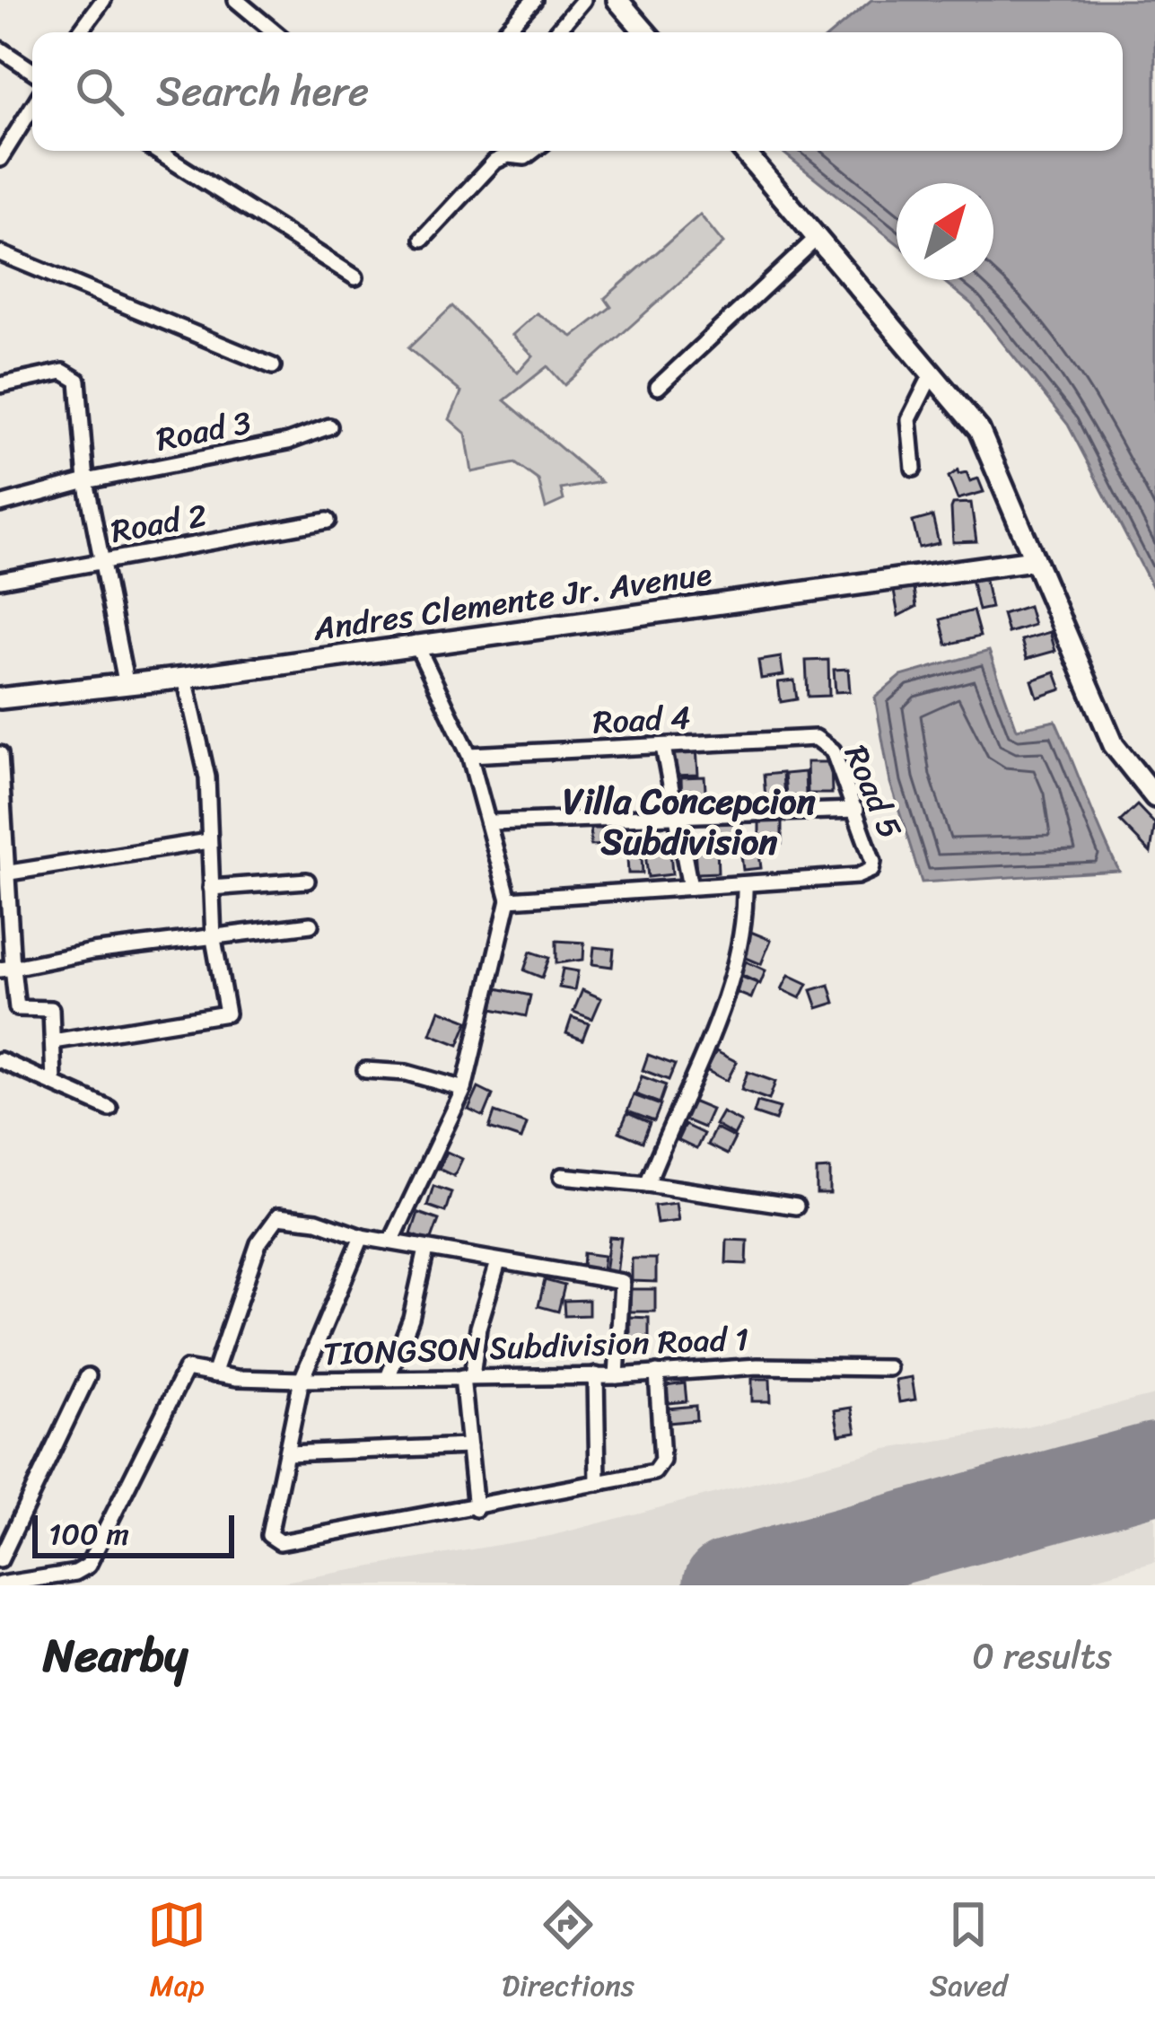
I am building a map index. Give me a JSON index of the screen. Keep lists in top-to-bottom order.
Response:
{
  "streets": {
    "main road": ["Andres Clemente Jr. Avenue"],
    "street": [
      "Road 3",
      "Road 2",
      "Road 4",
      "Road 5",
      "TIONGSON Subdivision Road 1"
    ]
  },
  "crossings": [
    ["Road 4", "Road 5"]
  ],
  "districts": ["Villa Concepcion Subdivision"],
  "scale_bar": "100 m",
  "north": "top right",
  "page": {
    "search": "Search here",
    "scale": "100 m",
    "heading": ["Nearby", "0 results"],
    "nav": ["Map", "Directions", "Saved"]
  }
}
